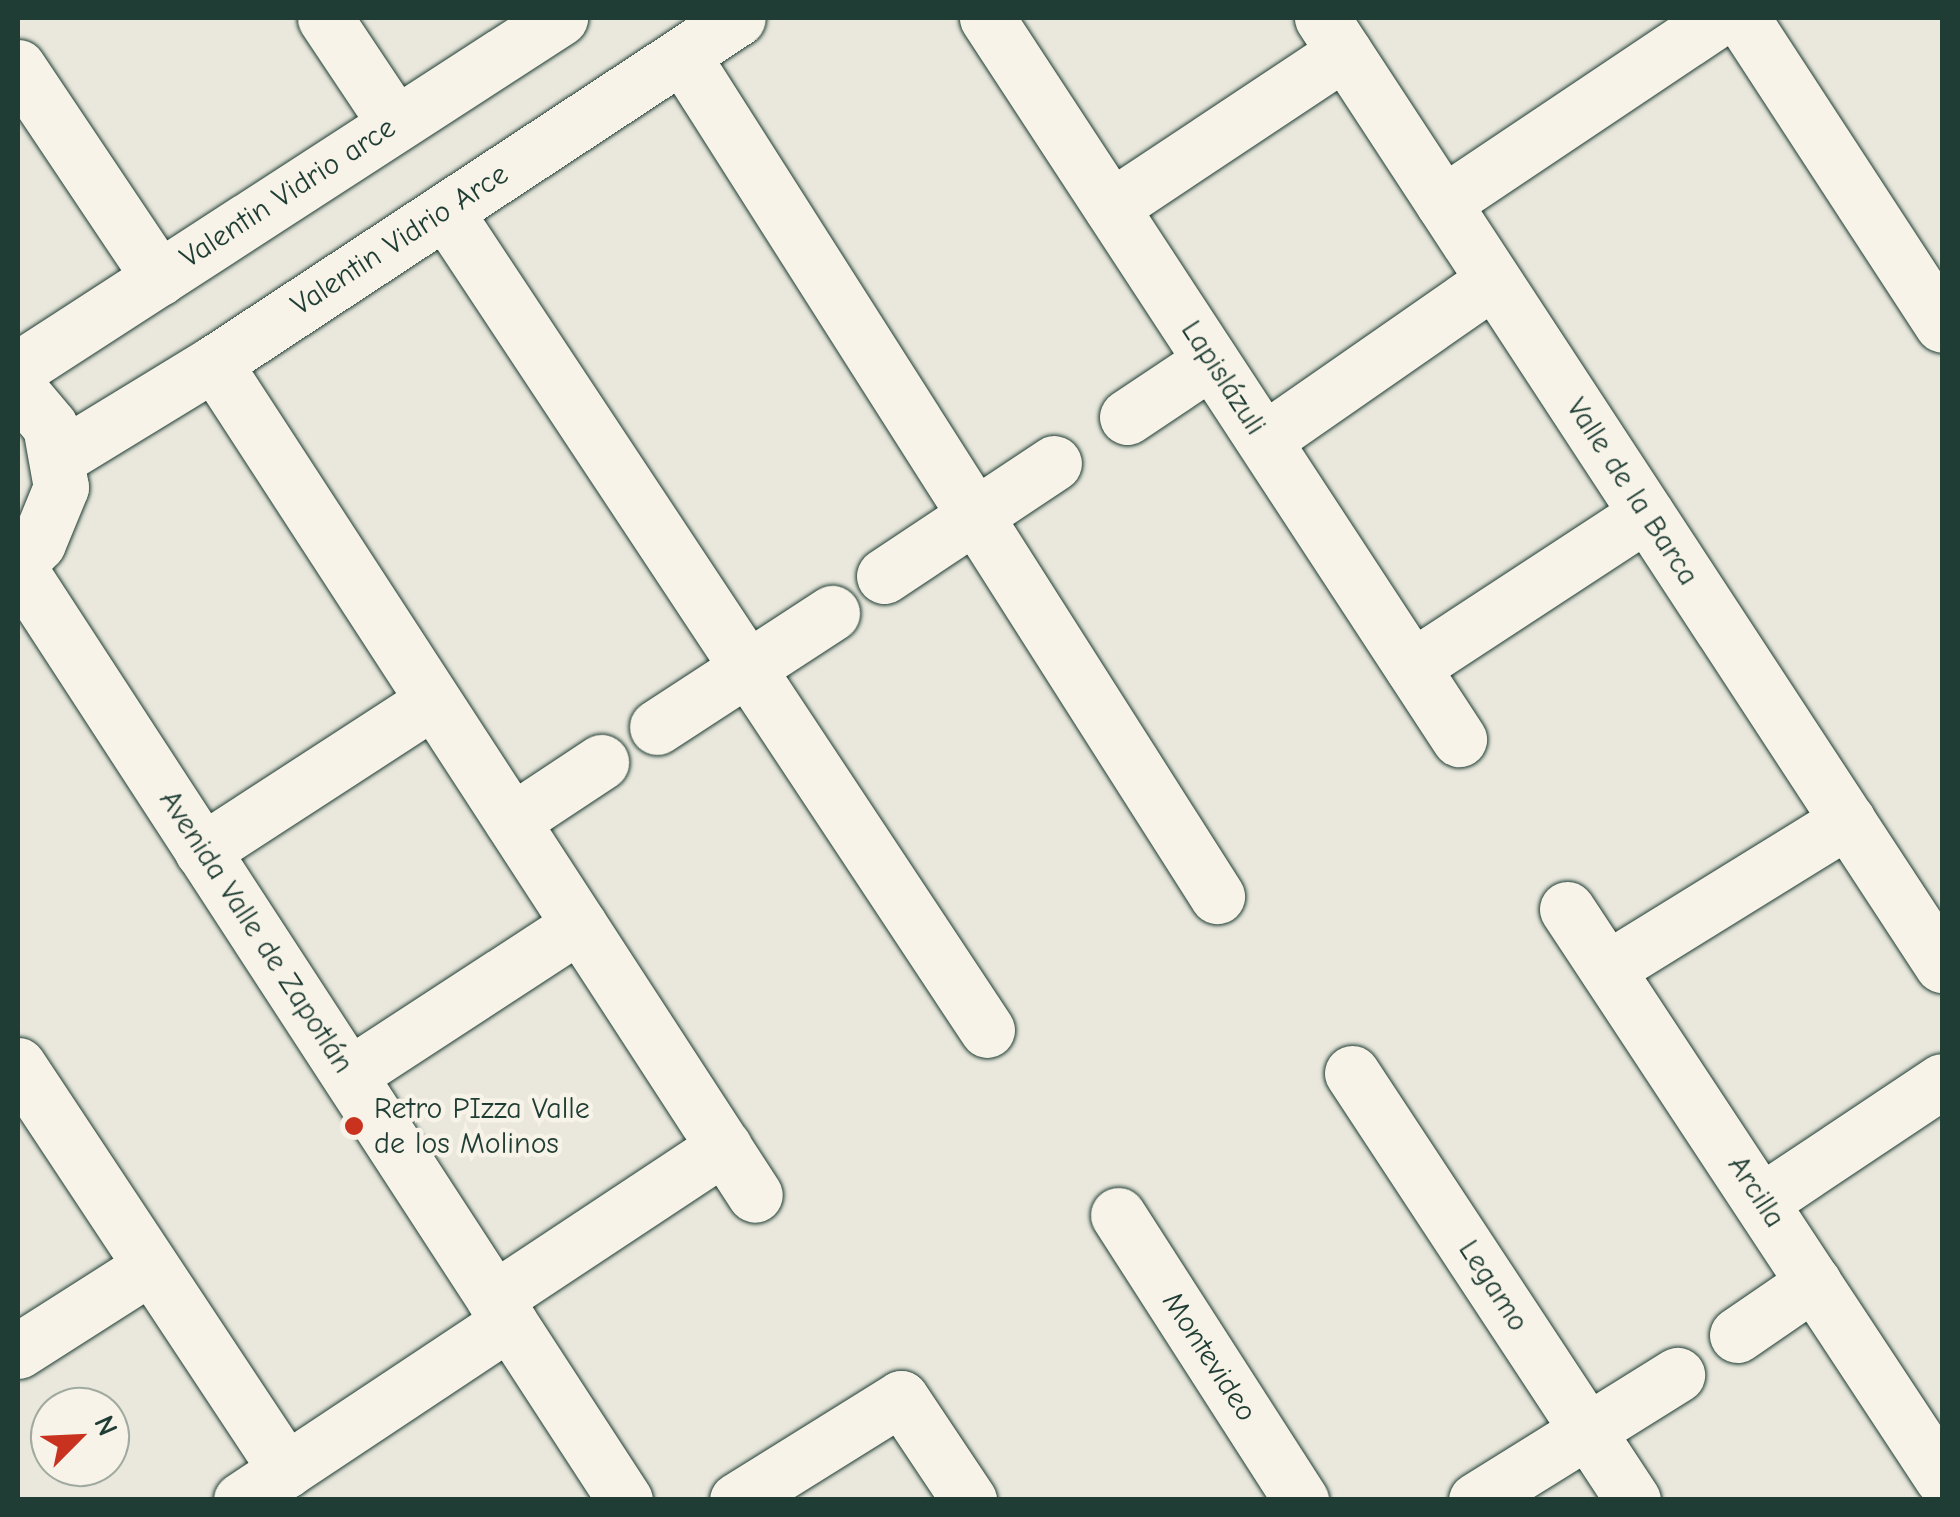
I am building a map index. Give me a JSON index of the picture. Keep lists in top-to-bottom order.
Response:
{
  "streets": {
    "street": [
      "Valentin Vidrio arce",
      "Valentin Vidrio Arce",
      "Lapislázuli",
      "Valle de la Barca",
      "Avenida Valle de Zapotlán",
      "Arcilla",
      "Legamo",
      "Montevideo"
    ]
  },
  "places": ["Retro PIzza Valle de los Molinos"],
  "north": "top right"
}
